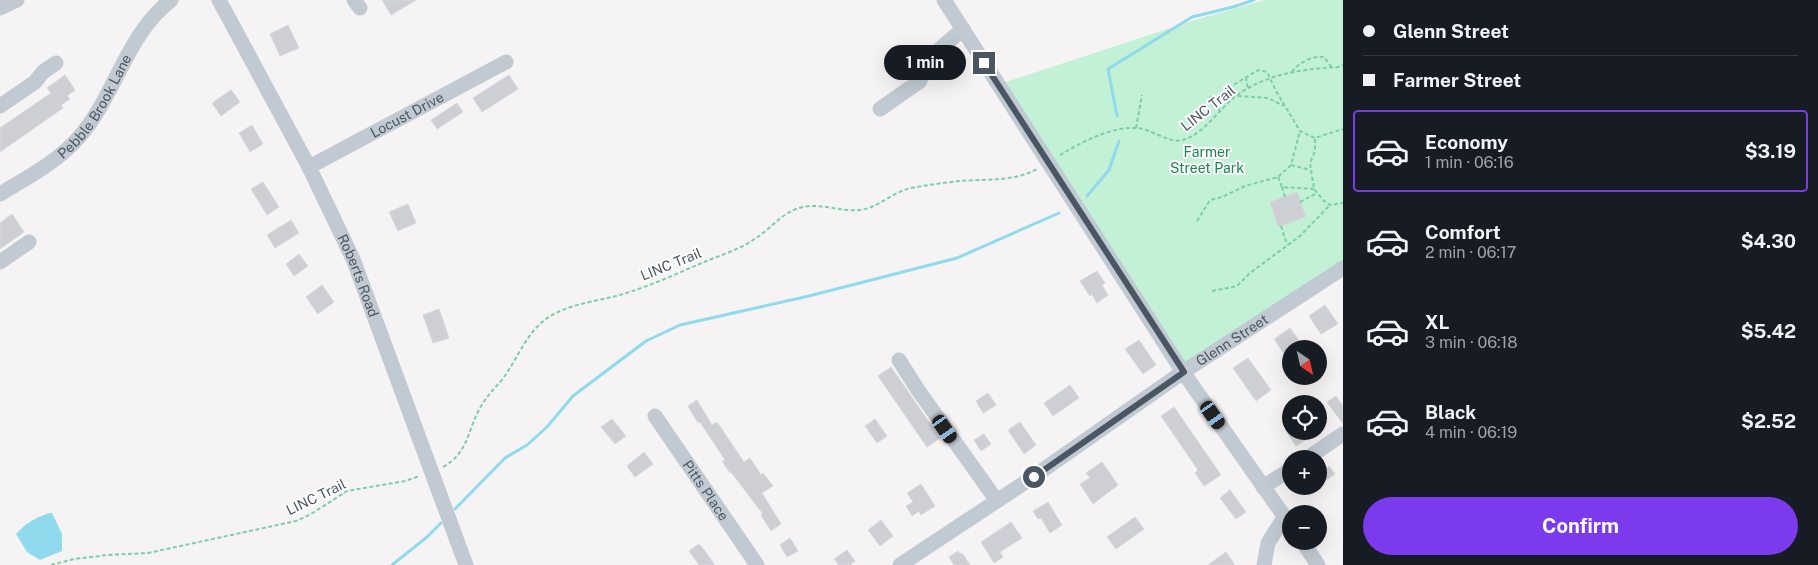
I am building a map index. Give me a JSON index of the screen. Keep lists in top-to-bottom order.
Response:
{
  "streets": {
    "street": [
      "Pebble Brook Lane",
      "Locust Drive",
      "Roberts Road",
      "Glenn Street",
      "Pitts Place"
    ],
    "path": ["LINC Trail"]
  },
  "crossings": [
    ["LINC Trail", "Roberts Road"],
    ["Locust Drive", "Roberts Road"]
  ],
  "parks": ["Farmer Street Park"],
  "north": "bottom right",
  "page": {
    "banner": ["Glenn Street", "Farmer Street"],
    "bubble": "1 min",
    "list": [
      {
        "name": "Economy",
        "note": "1 min · 06:16",
        "value": "$3.19"
      },
      {
        "name": "Comfort",
        "note": "2 min · 06:17",
        "value": "$4.30"
      },
      {
        "name": "XL",
        "note": "3 min · 06:18",
        "value": "$5.42"
      },
      {
        "name": "Black",
        "note": "4 min · 06:19",
        "value": "$2.52"
      }
    ],
    "map_buttons": ["+", "−"],
    "buttons": "Confirm"
  }
}
